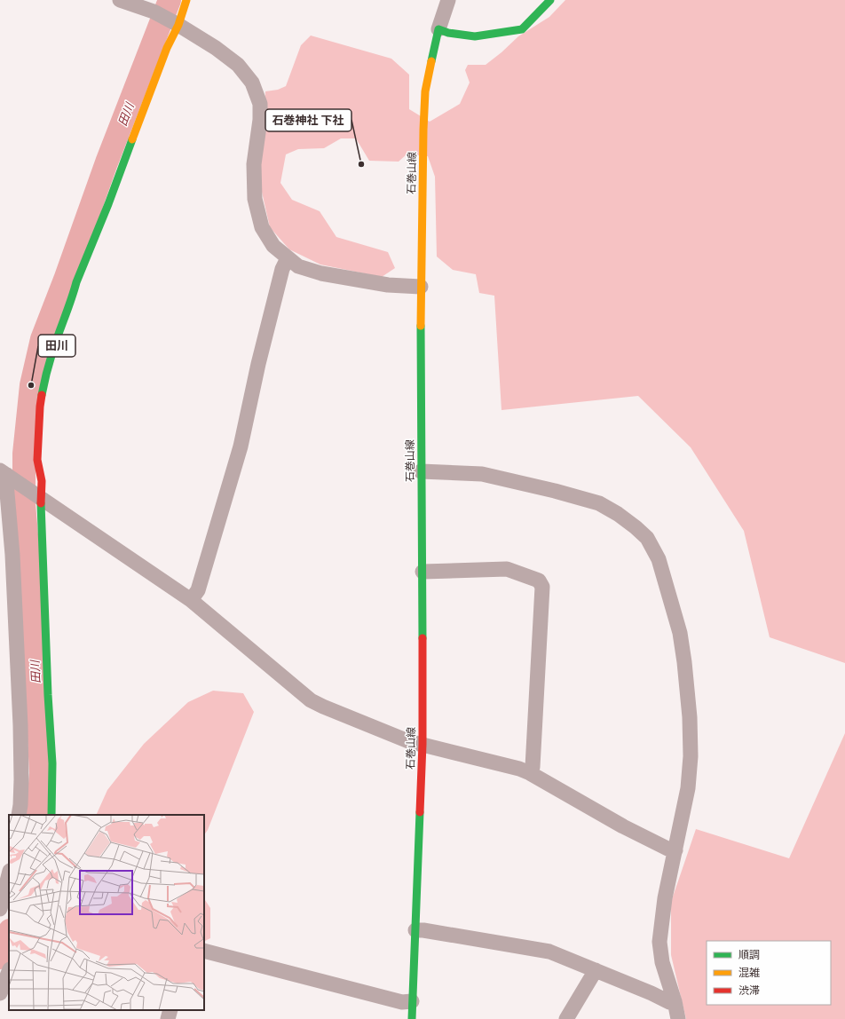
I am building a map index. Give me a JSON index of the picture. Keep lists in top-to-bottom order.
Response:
{
  "streets": {
    "main road": ["石巻山線"]
  },
  "water": ["田川"],
  "places": ["石巻神社 下社", "田川"],
  "legend": ["順調", "混雑", "渋滞"]
}
